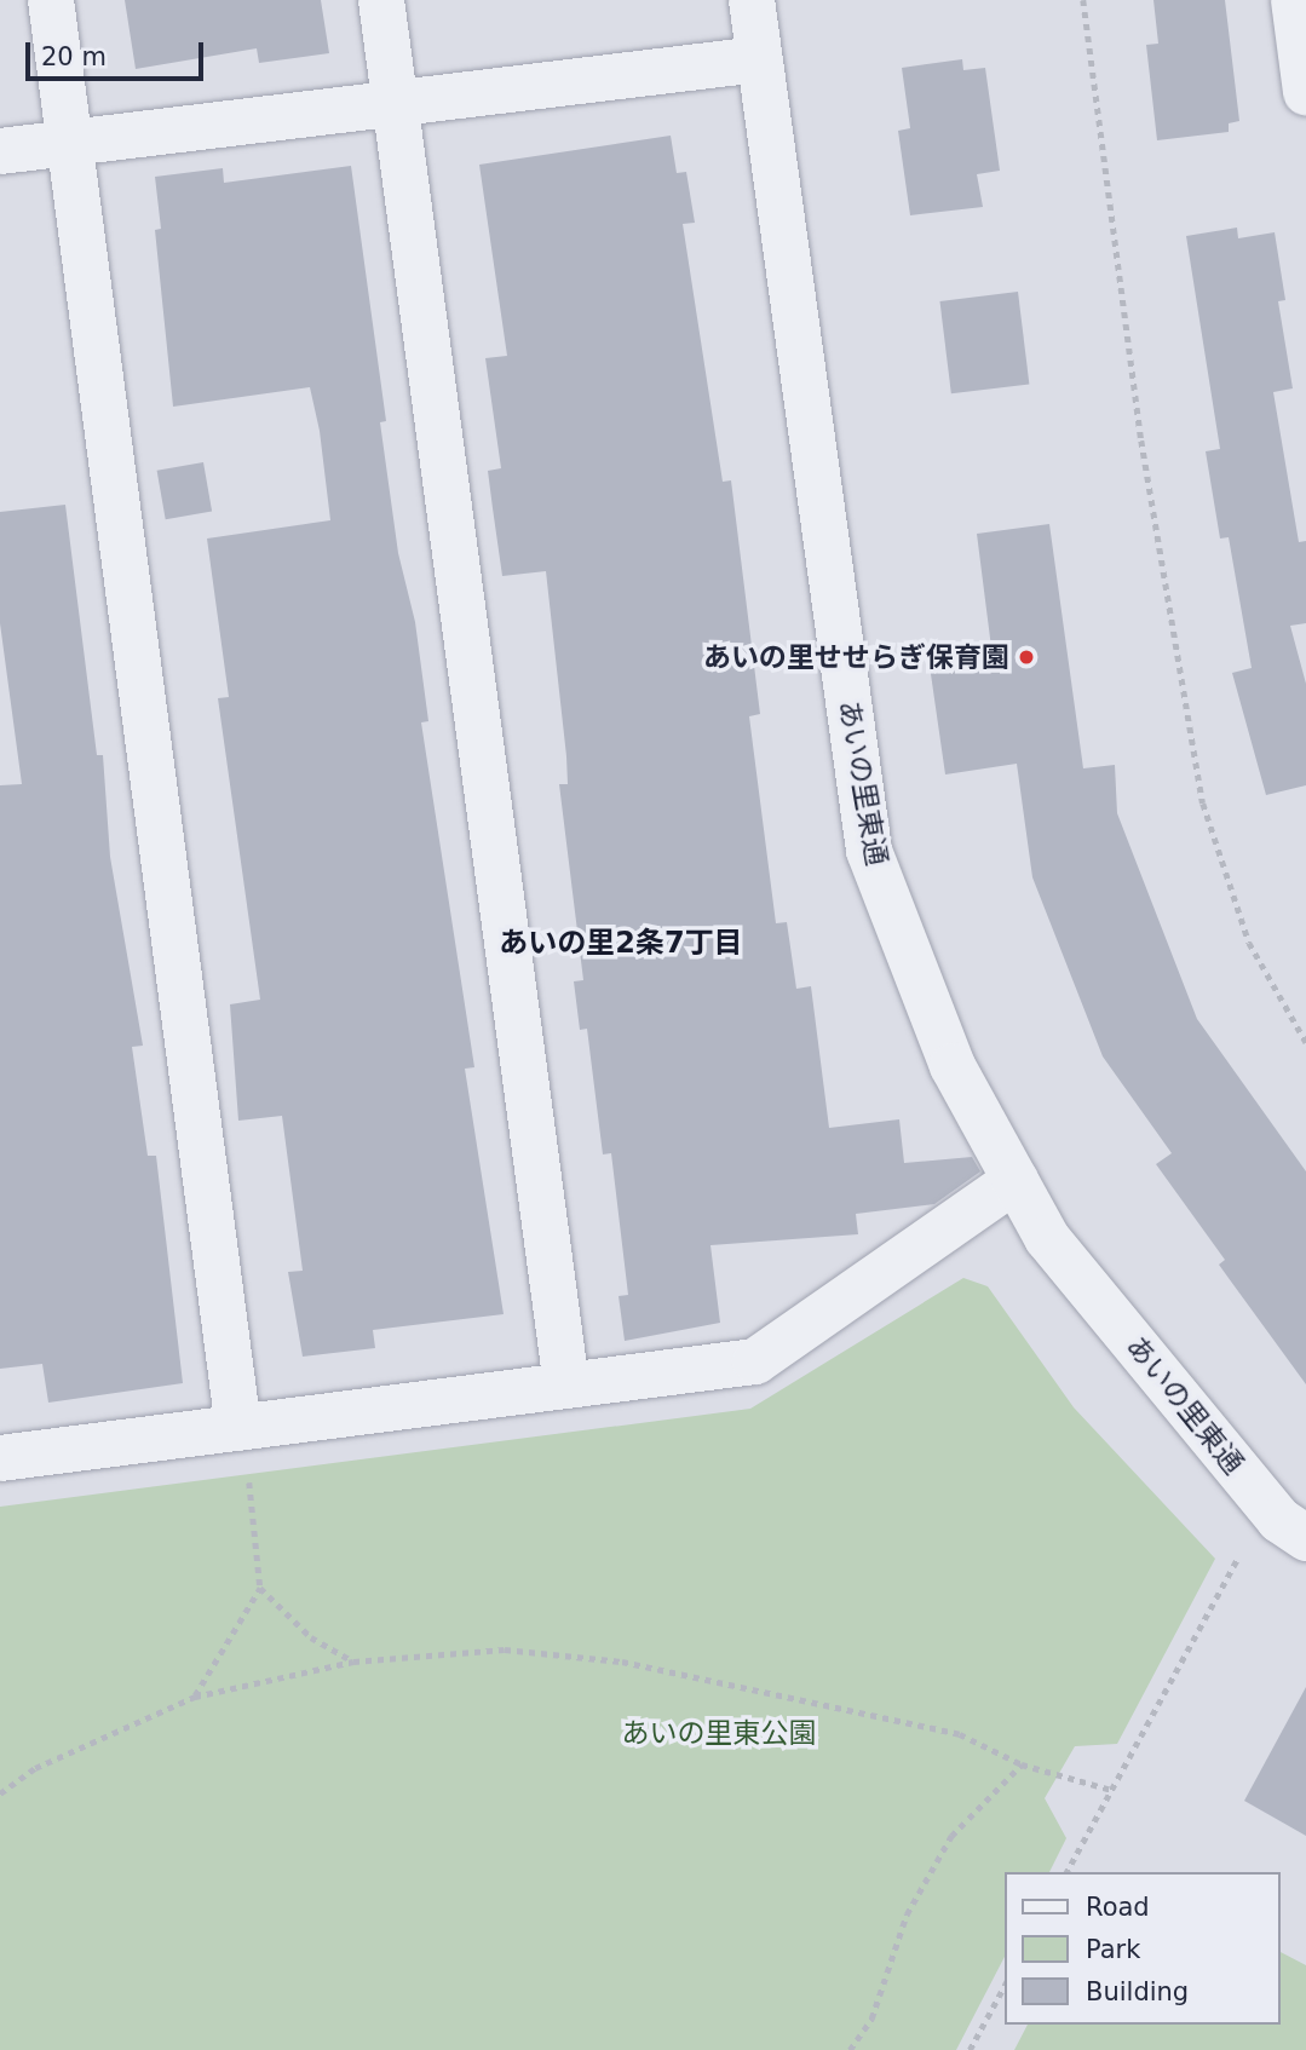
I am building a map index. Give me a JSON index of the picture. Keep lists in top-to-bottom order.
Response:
{
  "streets": {
    "street": ["あいの里東通"]
  },
  "districts": ["あいの里2条7丁目"],
  "parks": ["あいの里東公園"],
  "places": ["あいの里せせらぎ保育園"],
  "legend": ["Road", "Park", "Building"],
  "scale_bar": "20 m"
}
